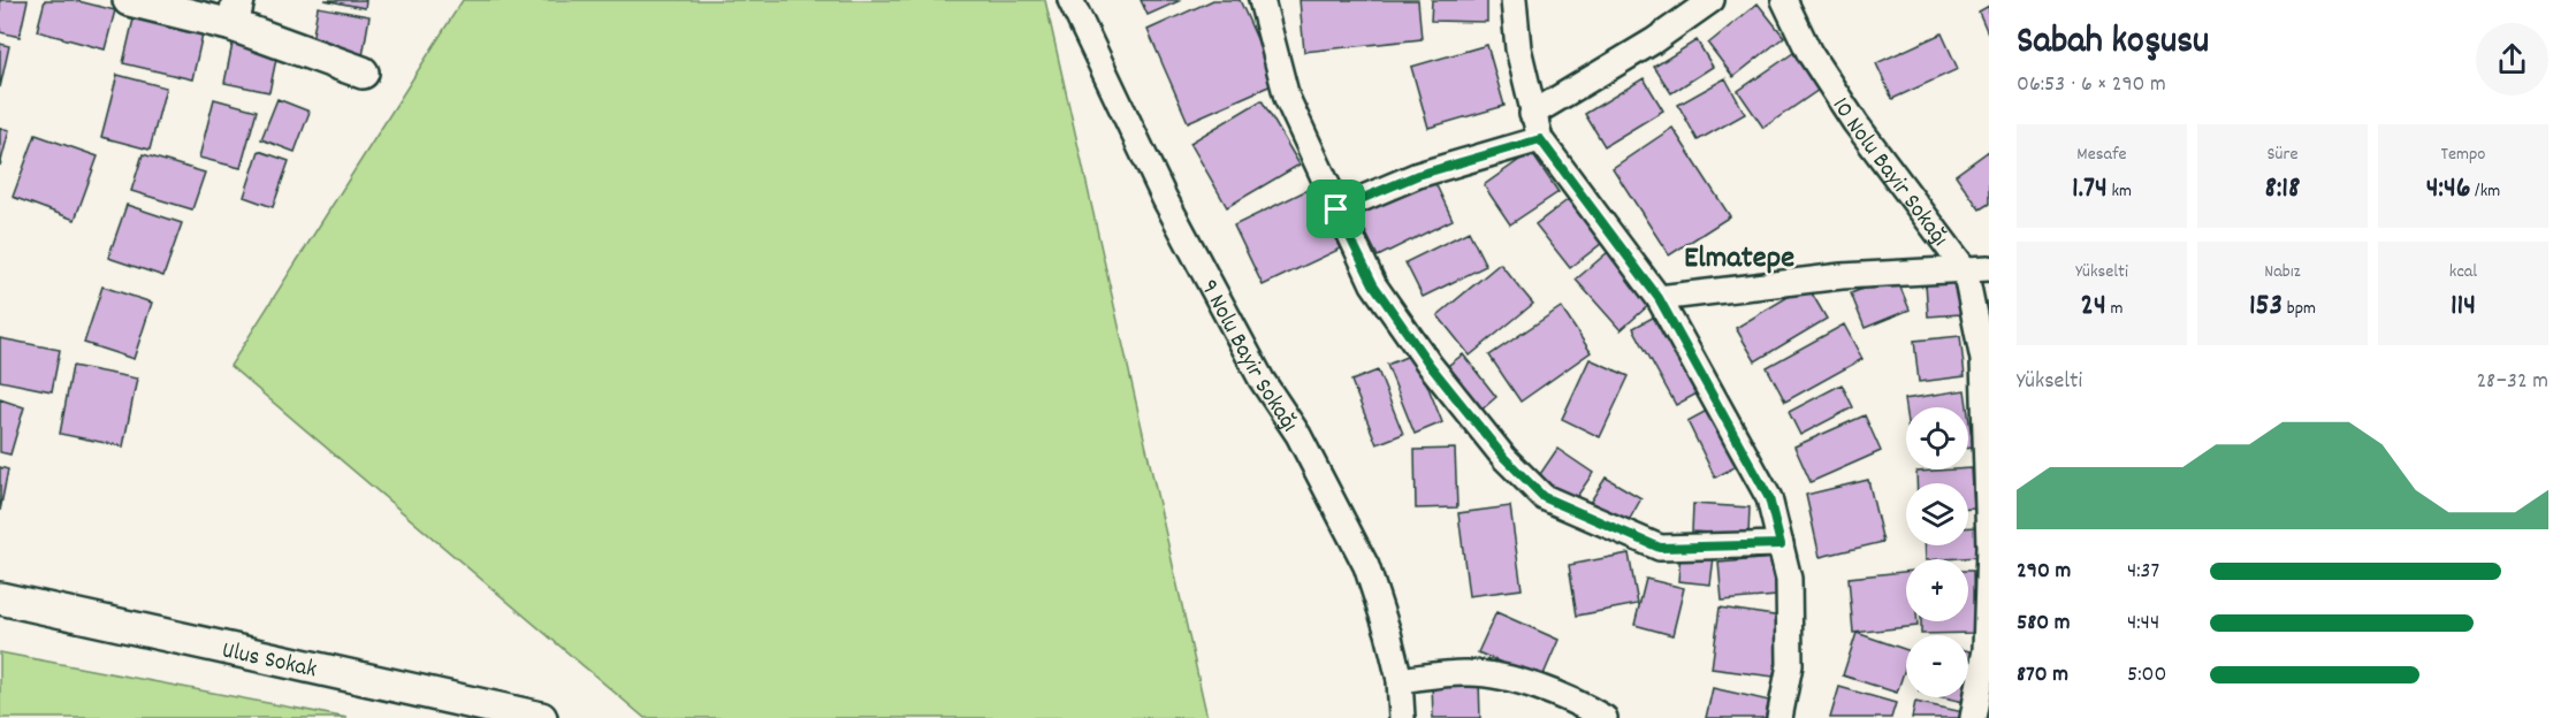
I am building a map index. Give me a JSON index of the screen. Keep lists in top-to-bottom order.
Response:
{
  "streets": {
    "street": ["10 Nolu Bayir Sokağı", "9 Nolu Bayir Sokağı", "Ulus Sokak"]
  },
  "districts": ["Elmatepe"],
  "page": {
    "heading": ["Sabah koşusu", "06:53 · 6 × 290 m"],
    "stats": [
      ["Mesafe", "1.74 km"],
      ["Süre", "8:18"],
      ["Tempo", "4:46 /km"],
      ["Yükselti", "24 m"],
      ["Nabız", "153 bpm"],
      ["kcal", "114"]
    ],
    "chart": ["Yükselti", "28–32 m"],
    "map_buttons": ["+", "−"],
    "list": [
      {
        "name": "290 m",
        "note": "4:37"
      },
      {
        "name": "580 m",
        "note": "4:44"
      },
      {
        "name": "870 m",
        "note": "5:00"
      }
    ]
  }
}
